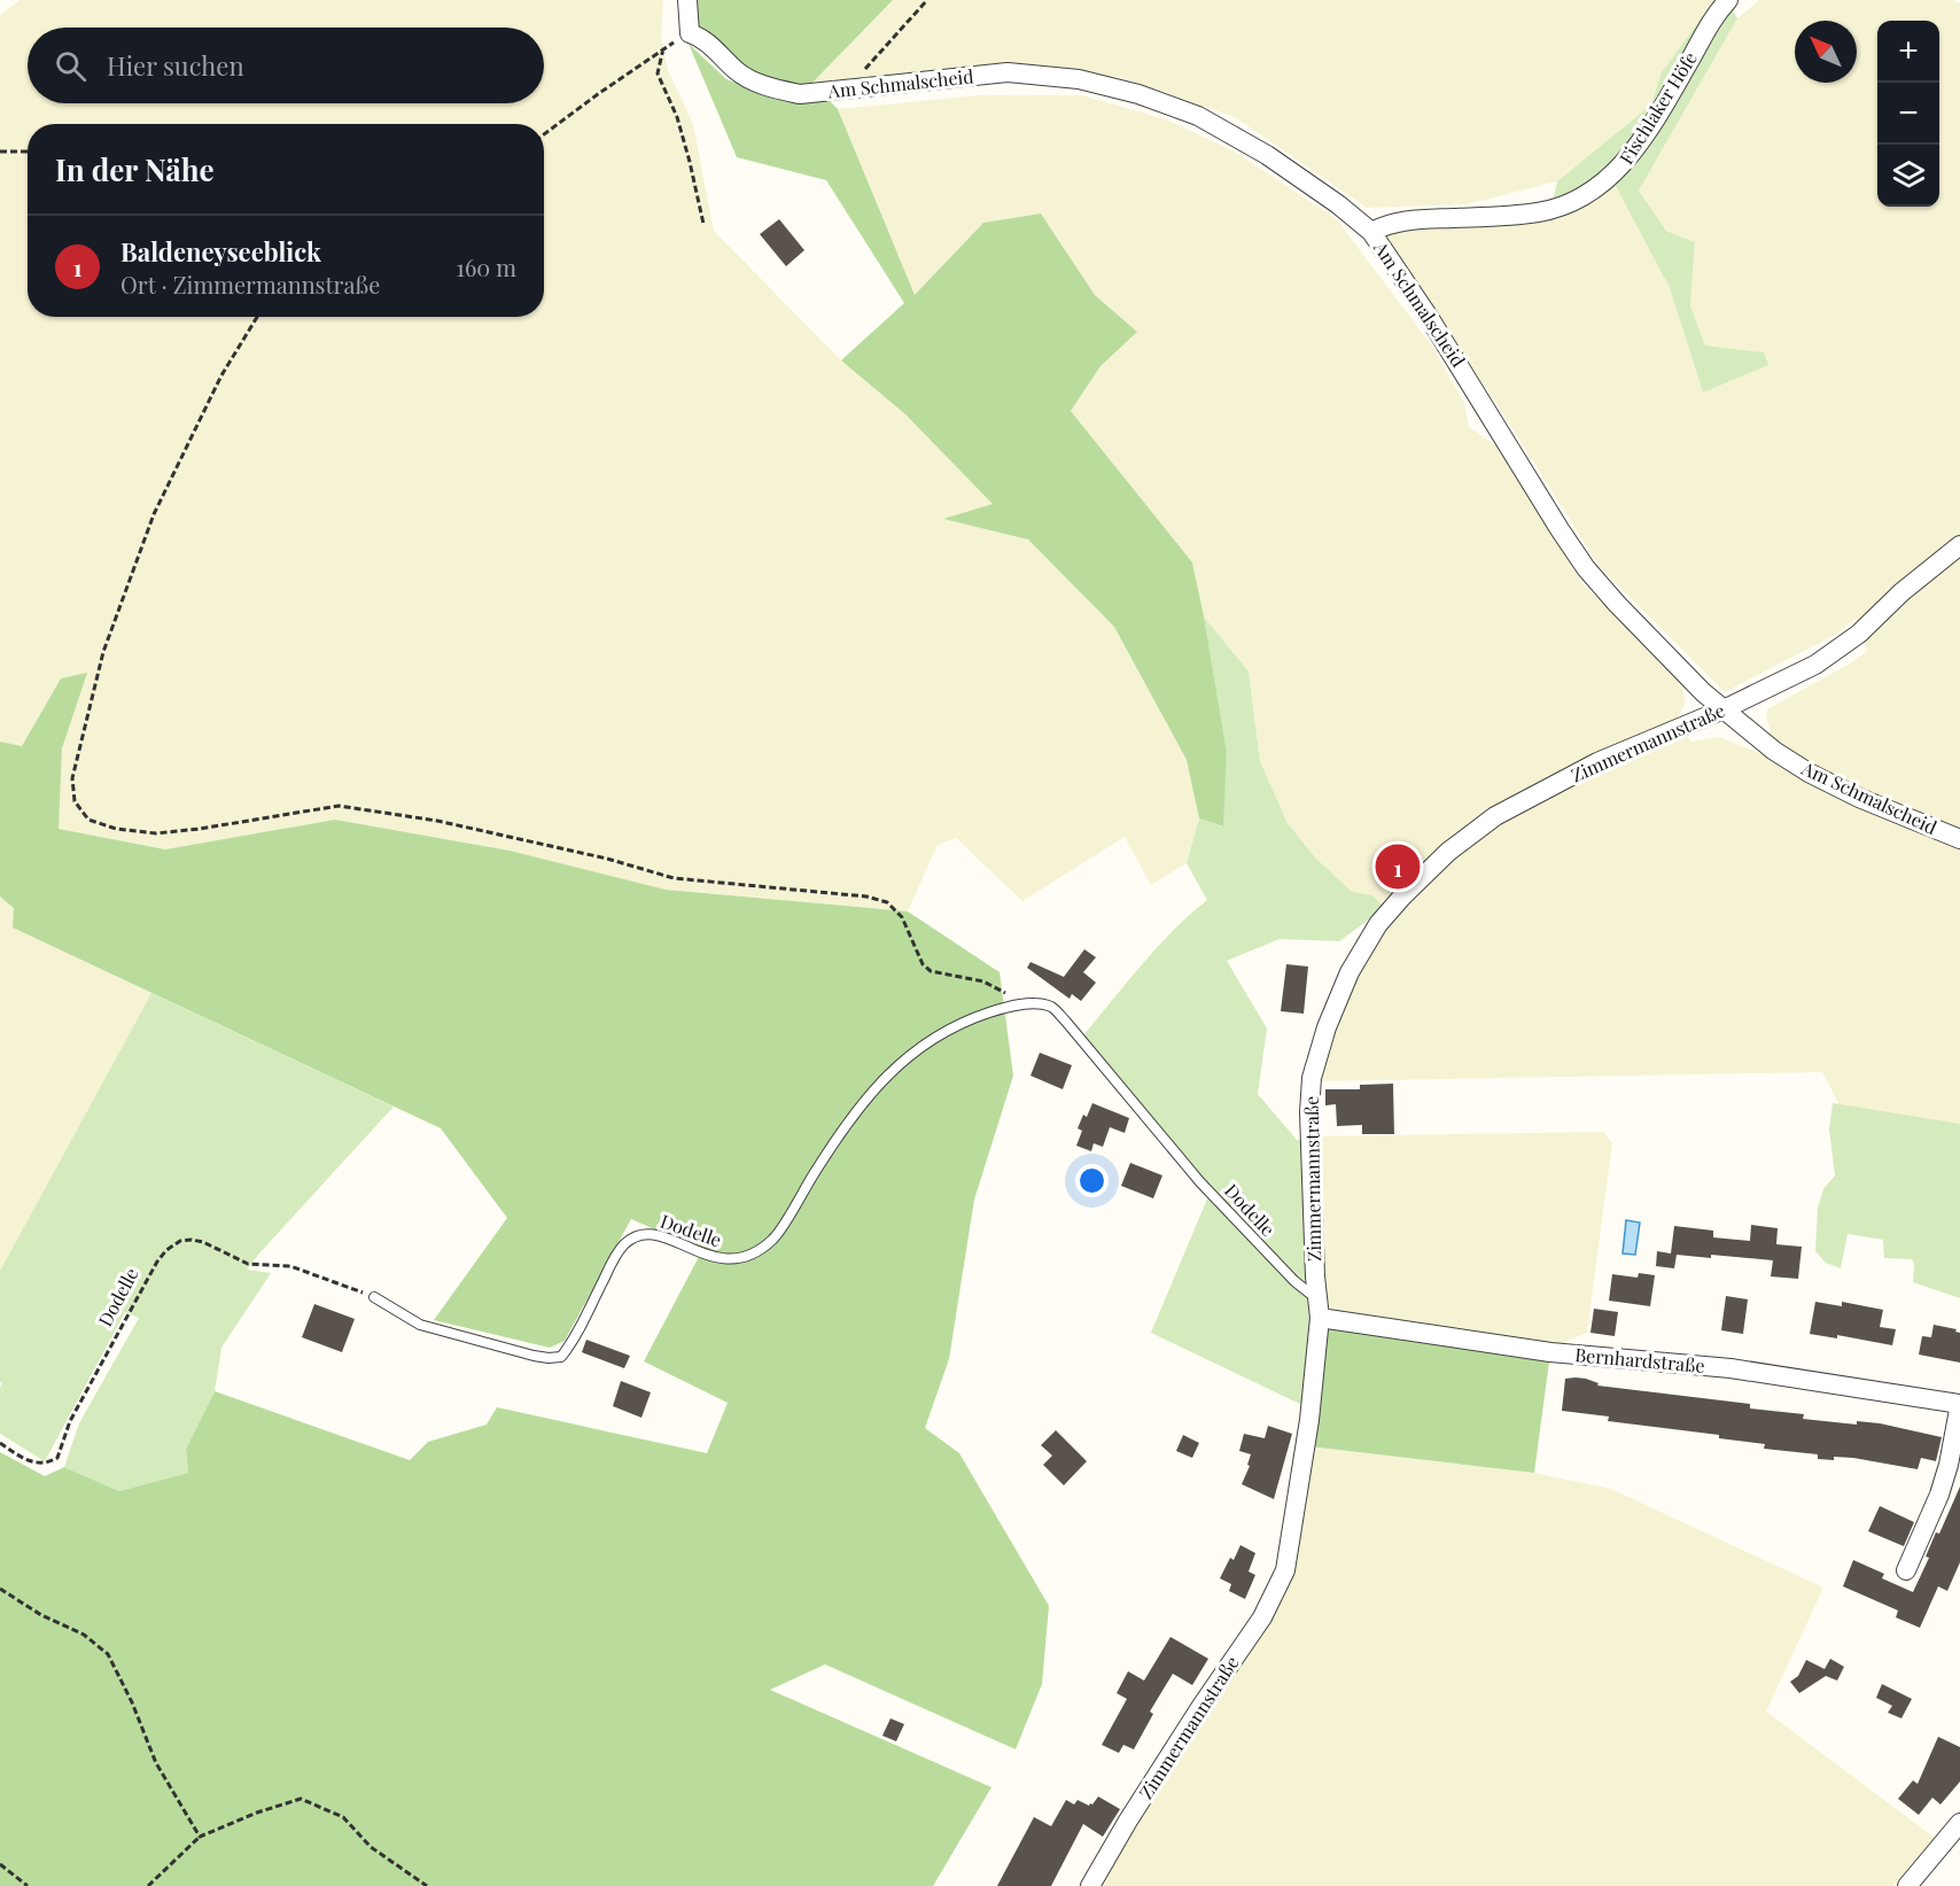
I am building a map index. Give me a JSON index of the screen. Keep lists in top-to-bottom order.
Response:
{
  "streets": {
    "street": [
      "Am Schmalscheid",
      "Fischlaker Höfe",
      "Zimmermannstraße",
      "Bernhardstraße"
    ],
    "lane": ["Dodelle"]
  },
  "crossings": [
    ["Am Schmalscheid", "Fischlaker Höfe"],
    ["Am Schmalscheid", "Zimmermannstraße"],
    ["Zimmermannstraße", "Dodelle"],
    ["Zimmermannstraße", "Bernhardstraße"],
    ["Dodelle", "Bernhardstraße"]
  ],
  "north": "top left",
  "page": {
    "map_buttons": ["+", "−"],
    "search": "Hier suchen",
    "heading": "In der Nähe",
    "list": [
      {
        "mark": "1",
        "name": "Baldeneyseeblick",
        "note": "Ort · Zimmermannstraße",
        "value": "160 m"
      }
    ],
    "pins": "1"
  }
}
